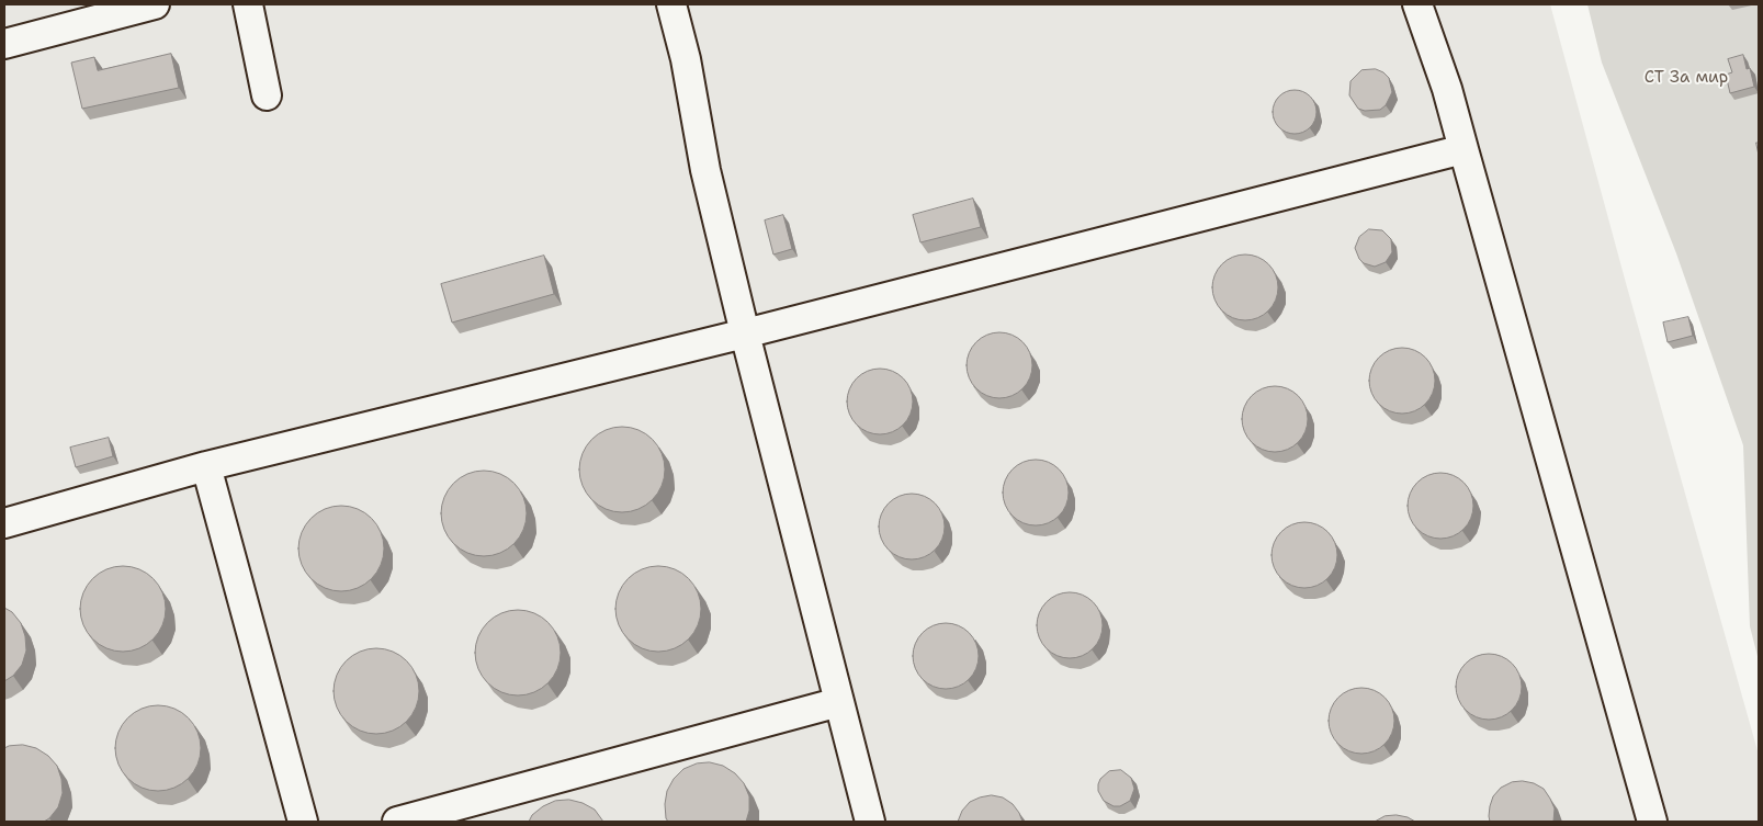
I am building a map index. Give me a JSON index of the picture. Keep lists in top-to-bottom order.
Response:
{
  "parks": ["СТ За мир"]
}
